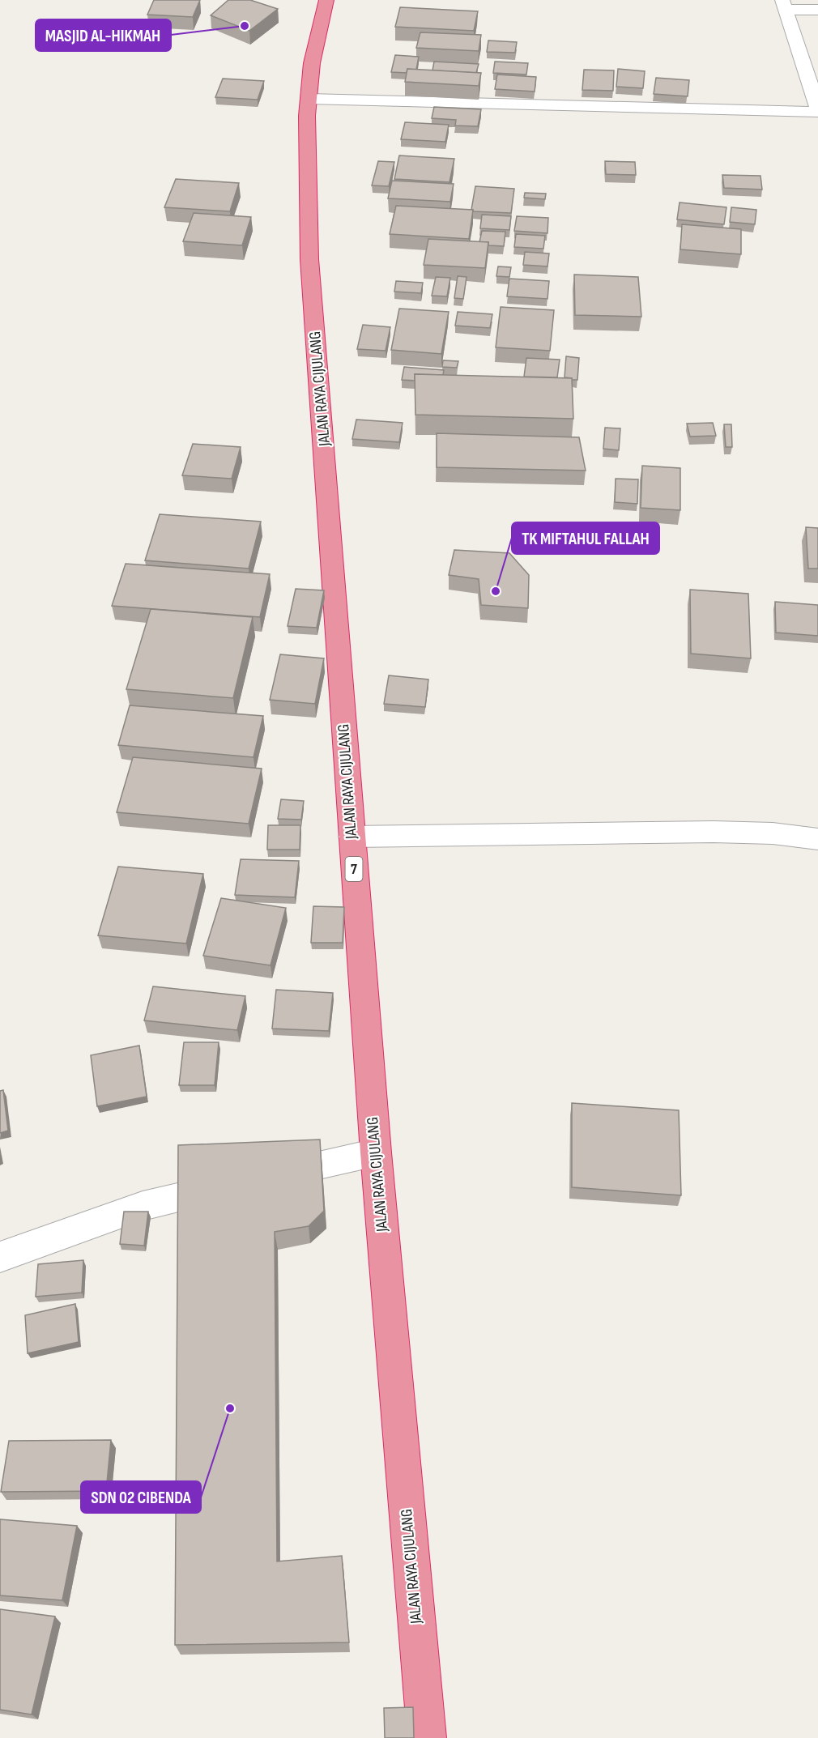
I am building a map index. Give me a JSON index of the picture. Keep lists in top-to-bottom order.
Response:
{
  "streets": {
    "highway": ["JALAN RAYA CIJULANG", "7"]
  },
  "places": ["MASJID AL-HIKMAH", "TK MIFTAHUL FALLAH", "SDN 02 CIBENDA"]
}
